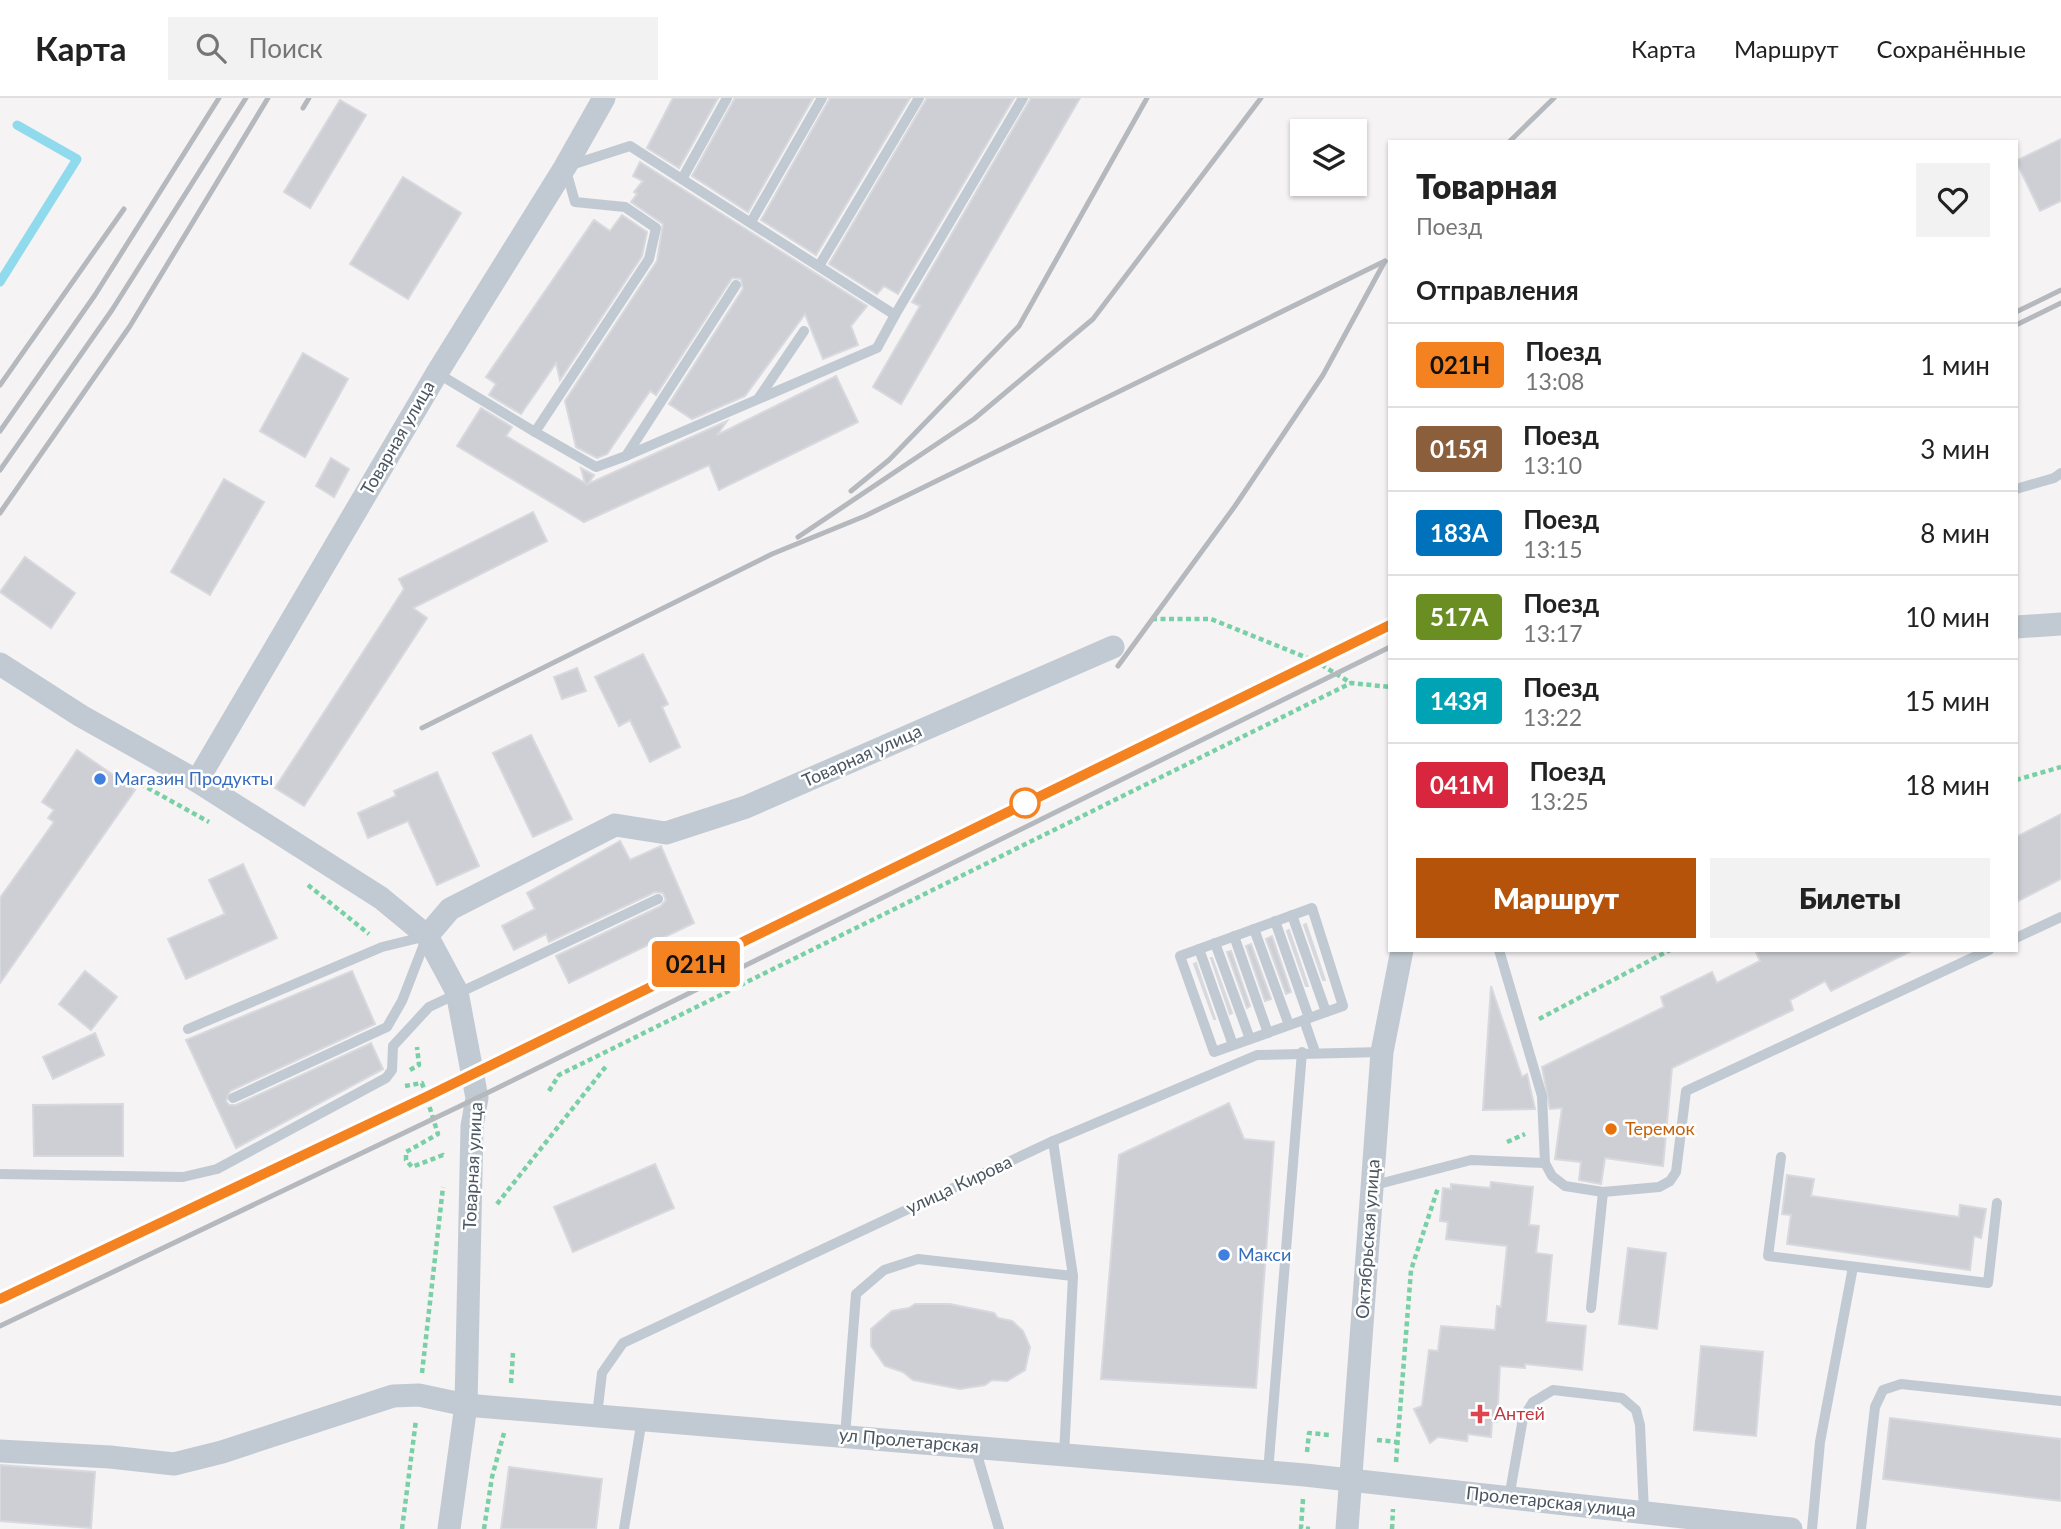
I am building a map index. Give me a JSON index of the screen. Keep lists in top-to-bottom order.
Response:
{
  "streets": {
    "street": [
      "Товарная улица",
      "Октябрьская улица",
      "ул Пролетарская",
      "Пролетарская улица"
    ],
    "lane": ["улица Кирова"]
  },
  "crossings": [
    ["Товарная улица", "ул Пролетарская"],
    ["улица Кирова", "Октябрьская улица"],
    ["улица Кирова", "ул Пролетарская"],
    ["Октябрьская улица", "ул Пролетарская"],
    ["Октябрьская улица", "Пролетарская улица"],
    ["ул Пролетарская", "Пролетарская улица"]
  ],
  "places": {
    "other": ["Магазин Продукты", "Теремок", "Макси"],
    "health": ["Антей"]
  },
  "page": {
    "header": "Карта",
    "search": "Поиск",
    "nav": ["Карта", "Маршрут", "Сохранённые"],
    "on_map": "021Н",
    "heading": [
      ["Товарная", "Поезд"],
      "Отправления"
    ],
    "list": [
      {
        "mark": "021Н",
        "name": "Поезд",
        "note": "13:08",
        "value": "1 мин"
      },
      {
        "mark": "015Я",
        "name": "Поезд",
        "note": "13:10",
        "value": "3 мин"
      },
      {
        "mark": "183А",
        "name": "Поезд",
        "note": "13:15",
        "value": "8 мин"
      },
      {
        "mark": "517А",
        "name": "Поезд",
        "note": "13:17",
        "value": "10 мин"
      },
      {
        "mark": "143Я",
        "name": "Поезд",
        "note": "13:22",
        "value": "15 мин"
      },
      {
        "mark": "041М",
        "name": "Поезд",
        "note": "13:25",
        "value": "18 мин"
      }
    ],
    "buttons": ["Маршрут", "Билеты"]
  }
}
